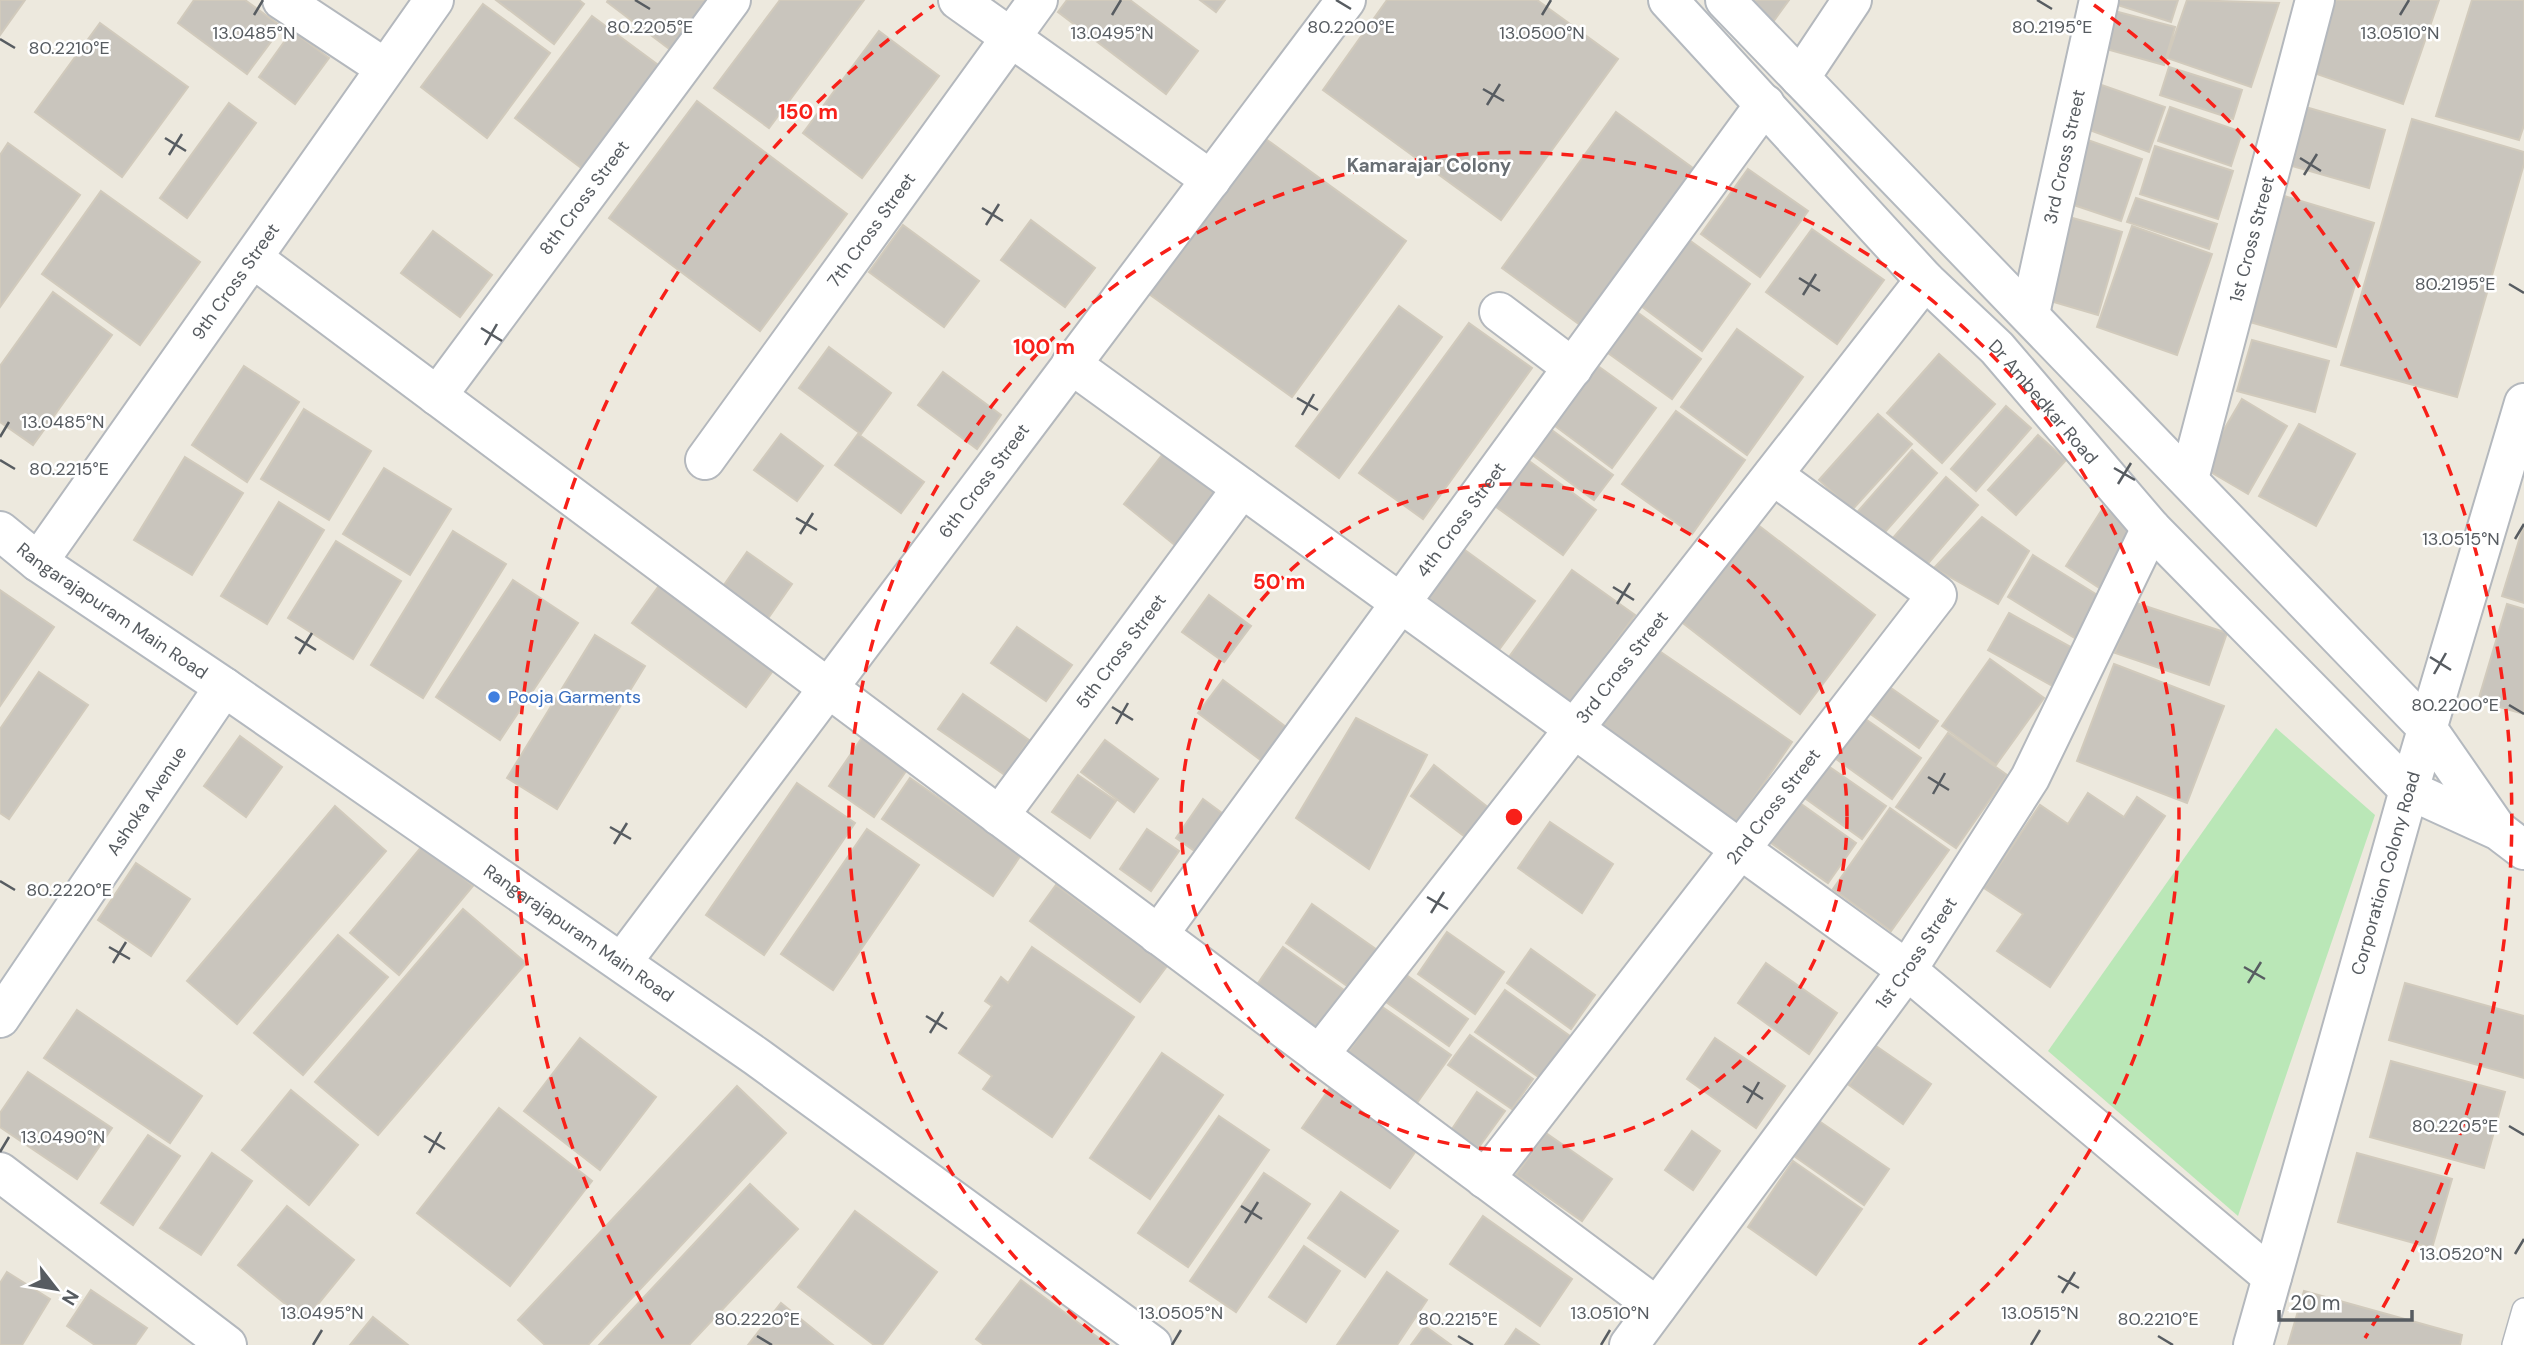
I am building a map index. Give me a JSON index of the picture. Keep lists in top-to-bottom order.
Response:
{
  "streets": {
    "street": [
      "3rd Cross Street",
      "8th Cross Street",
      "7th Cross Street",
      "1st Cross Street",
      "9th Cross Street",
      "Dr Ambedkar Road",
      "6th Cross Street",
      "4th Cross Street",
      "Rangarajapuram Main Road",
      "5th Cross Street",
      "Ashoka Avenue",
      "2nd Cross Street",
      "Corporation Colony Road"
    ]
  },
  "crossings": [
    ["3rd Cross Street", "Dr Ambedkar Road"],
    ["3rd Cross Street", "2nd Cross Street"],
    ["1st Cross Street", "Dr Ambedkar Road"],
    ["9th Cross Street", "Rangarajapuram Main Road"],
    ["Dr Ambedkar Road", "4th Cross Street"],
    ["Dr Ambedkar Road", "Corporation Colony Road"],
    ["6th Cross Street", "Rangarajapuram Main Road"],
    ["Rangarajapuram Main Road", "Ashoka Avenue"]
  ],
  "districts": ["Kamarajar Colony"],
  "places": ["Pooja Garments"],
  "scale_bar": "20 m",
  "north": "bottom right",
  "coordinates": [
    "80.2205°E",
    "80.2200°E",
    "80.2195°E",
    "13.0485°N",
    "13.0495°N",
    "13.0500°N",
    "13.0510°N",
    "80.2210°E",
    "80.2215°E",
    "13.0515°N",
    "80.2220°E",
    "13.0490°N",
    "13.0520°N",
    "13.0505°N"
  ],
  "rings": ["150 m", "100 m", "50 m"]
}
